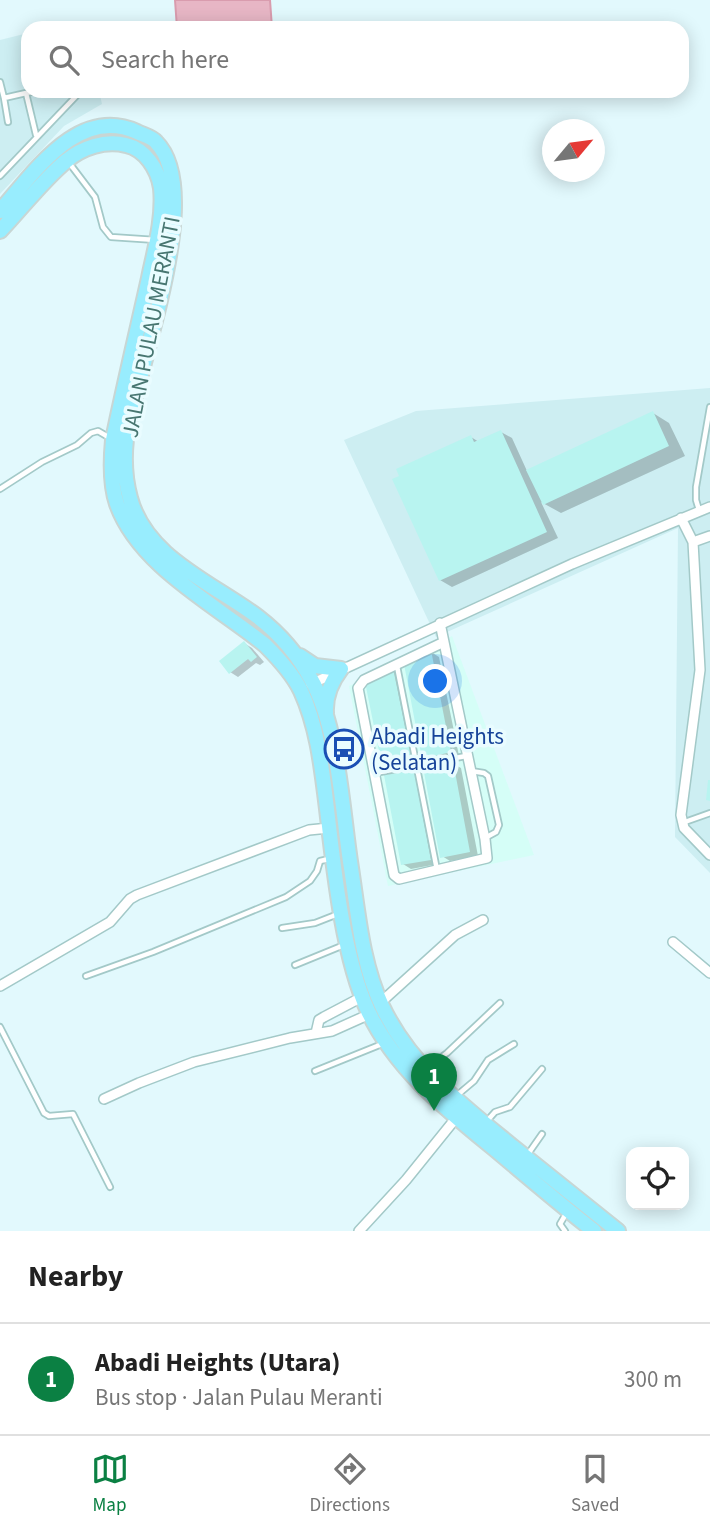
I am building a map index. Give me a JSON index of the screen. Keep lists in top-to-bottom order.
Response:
{
  "streets": {
    "main road": ["JALAN PULAU MERANTI"]
  },
  "places": {
    "bus stop": ["Abadi Heights (Selatan)"]
  },
  "north": "top right",
  "page": {
    "search": "Search here",
    "pins": "1",
    "heading": "Nearby",
    "list": [
      {
        "mark": "1",
        "name": "Abadi Heights (Utara)",
        "note": "Bus stop · Jalan Pulau Meranti",
        "value": "300 m"
      }
    ],
    "nav": ["Map", "Directions", "Saved"]
  }
}
